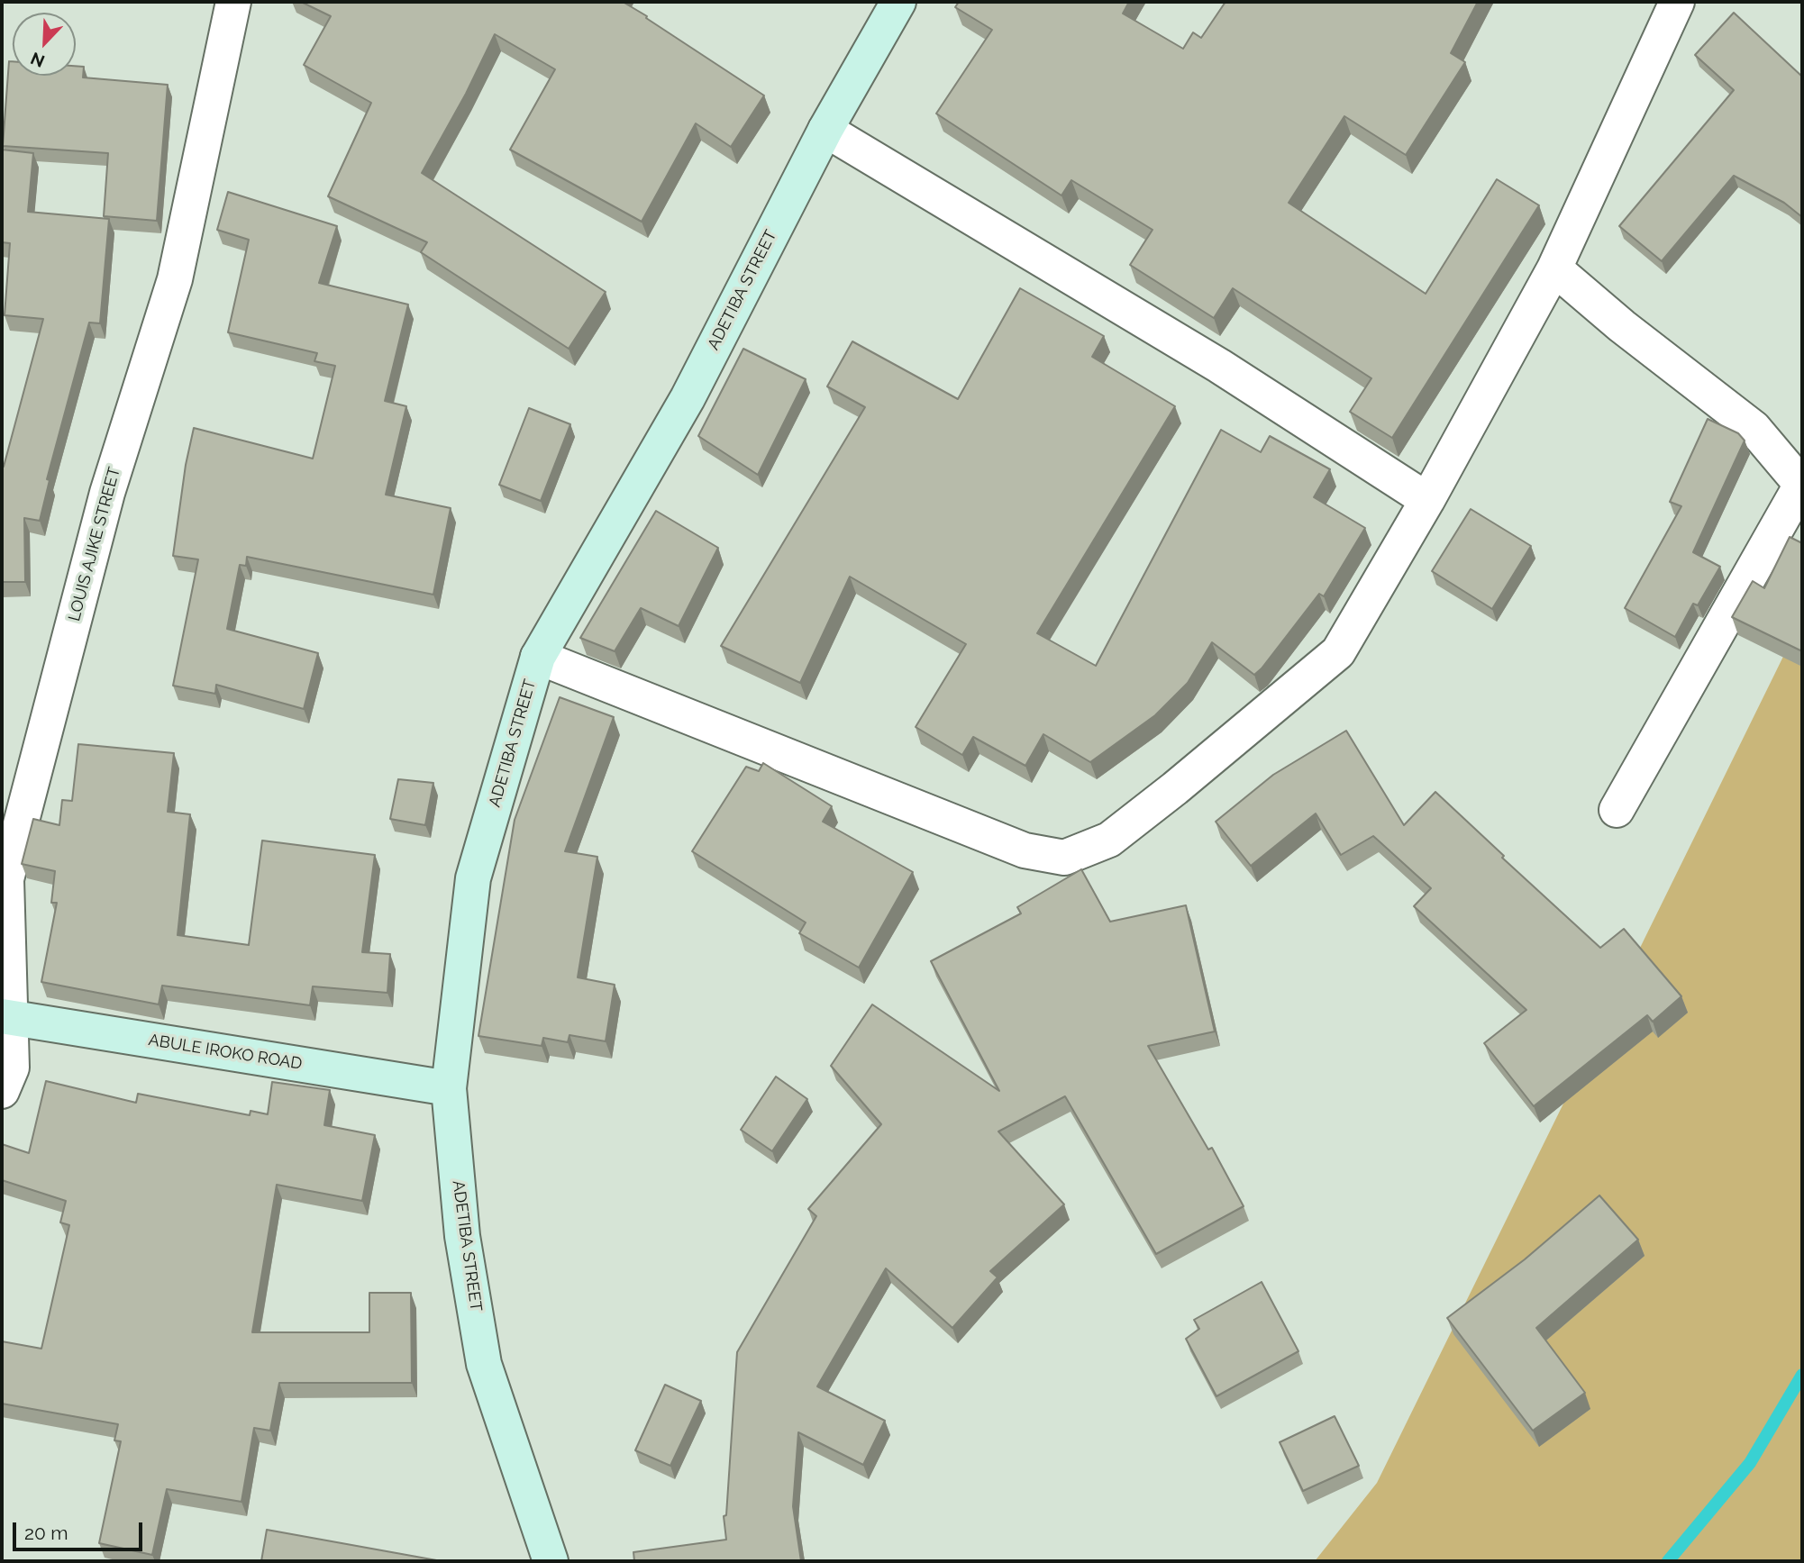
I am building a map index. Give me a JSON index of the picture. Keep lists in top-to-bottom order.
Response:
{
  "streets": {
    "street": ["ADETIBA STREET", "LOUIS AJIKE STREET", "ABULE IROKO ROAD"]
  },
  "crossings": [
    ["ADETIBA STREET", "ABULE IROKO ROAD"],
    ["LOUIS AJIKE STREET", "ABULE IROKO ROAD"]
  ],
  "scale_bar": "20 m",
  "north": "bottom left"
}
